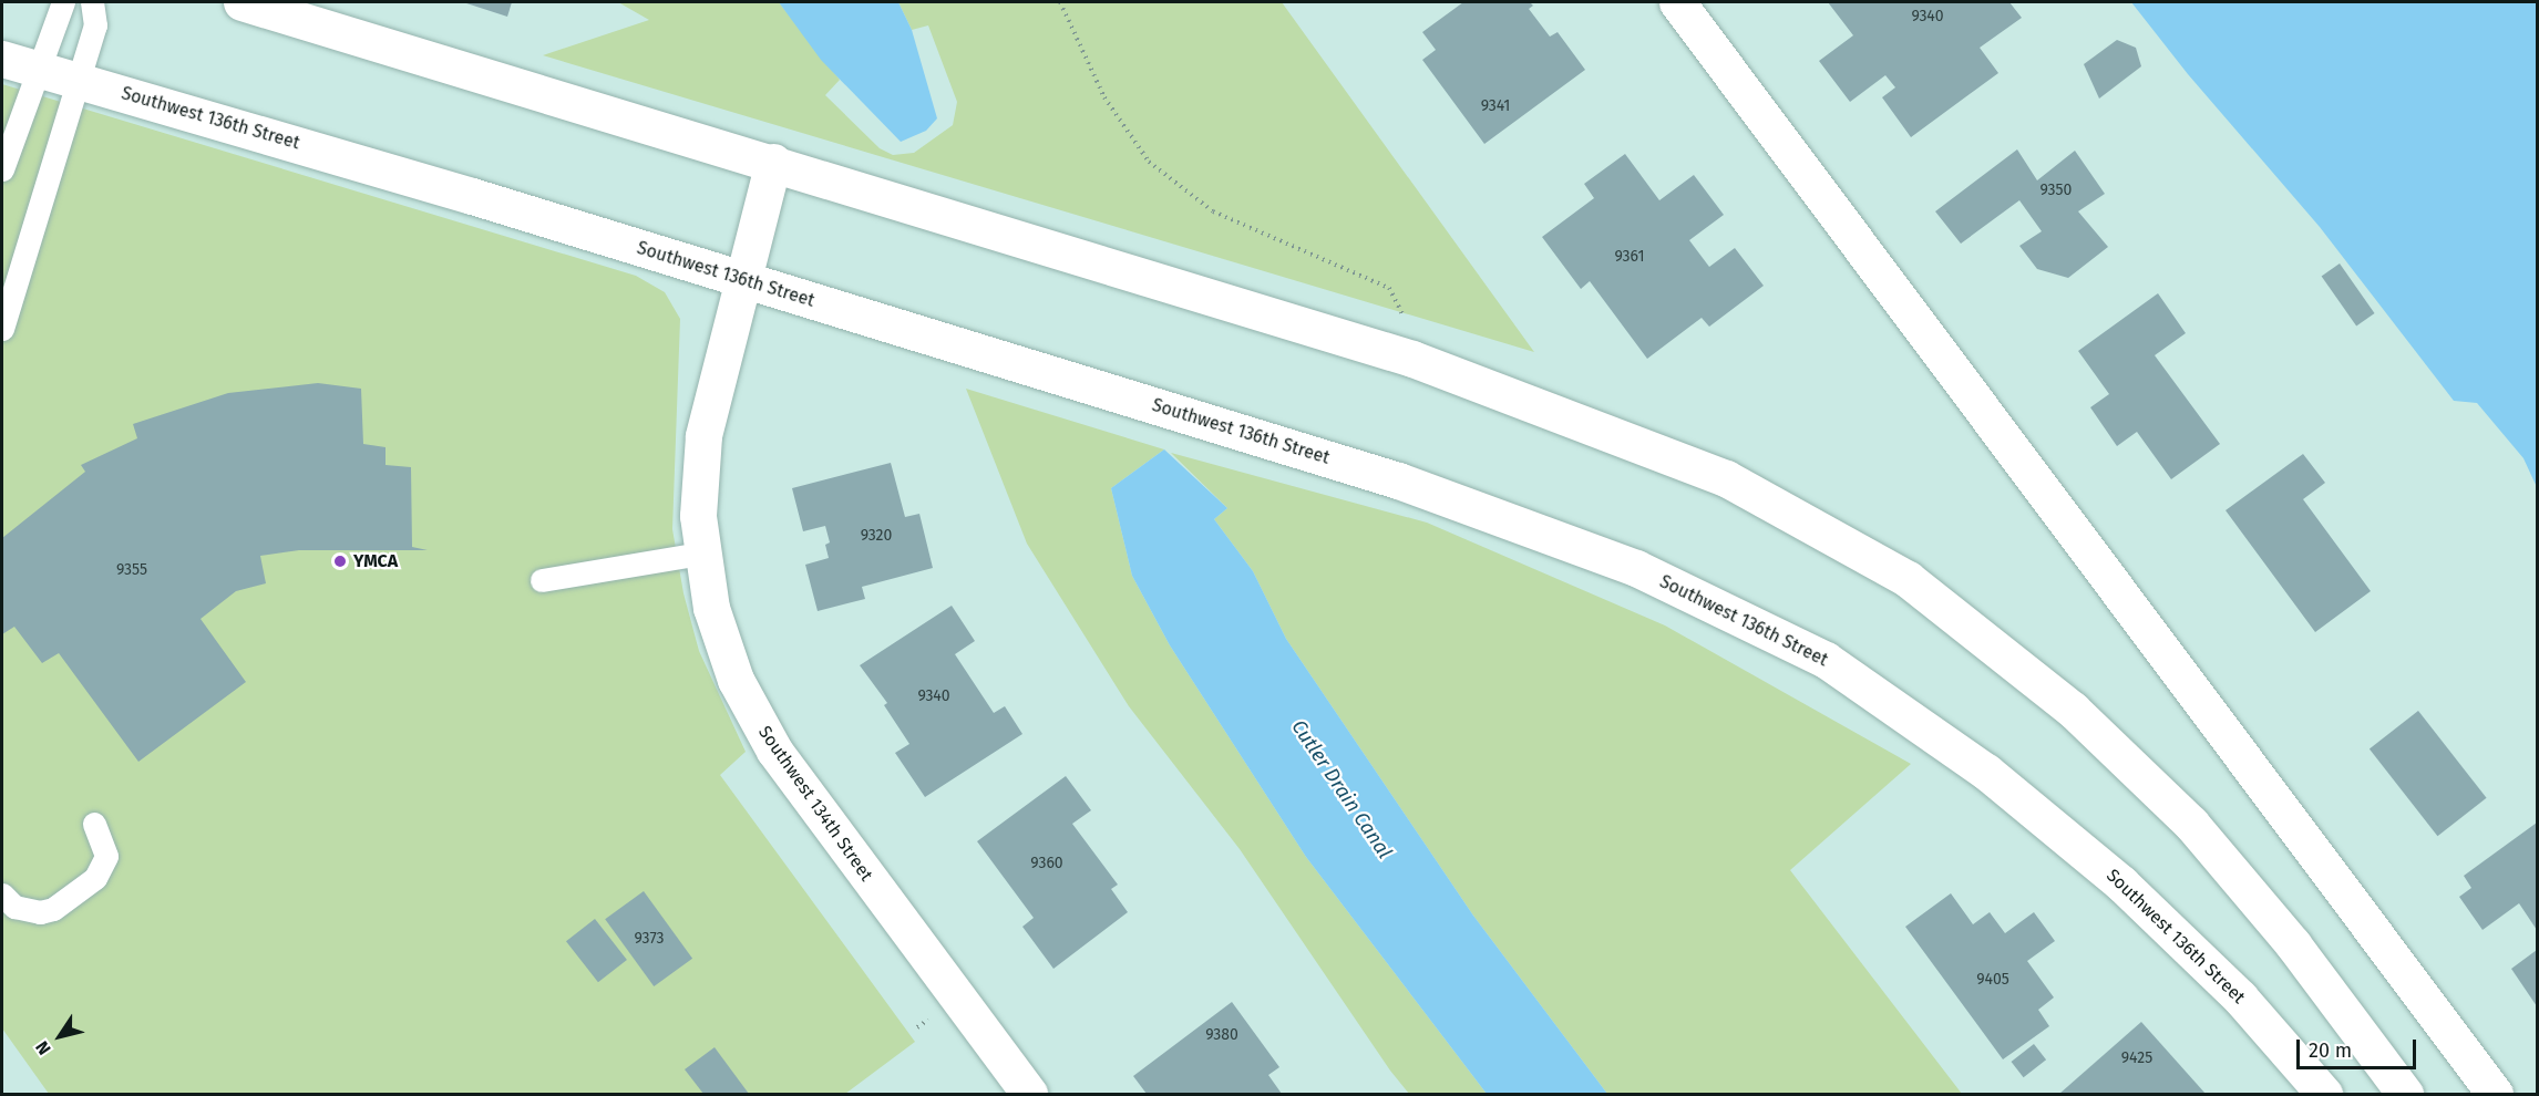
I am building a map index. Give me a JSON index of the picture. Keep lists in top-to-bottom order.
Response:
{
  "streets": {
    "street": ["Southwest 136th Street", "Southwest 134th Street"]
  },
  "crossings": [
    ["Southwest 136th Street", "Southwest 134th Street"]
  ],
  "water": ["Cutler Drain Canal"],
  "places": ["YMCA"],
  "house_numbers": [
    "9340",
    "9341",
    "9350",
    "9361",
    "9320",
    "9355",
    "9340",
    "9360",
    "9373",
    "9405",
    "9380",
    "9425"
  ],
  "scale_bar": "20 m",
  "north": "bottom left"
}
